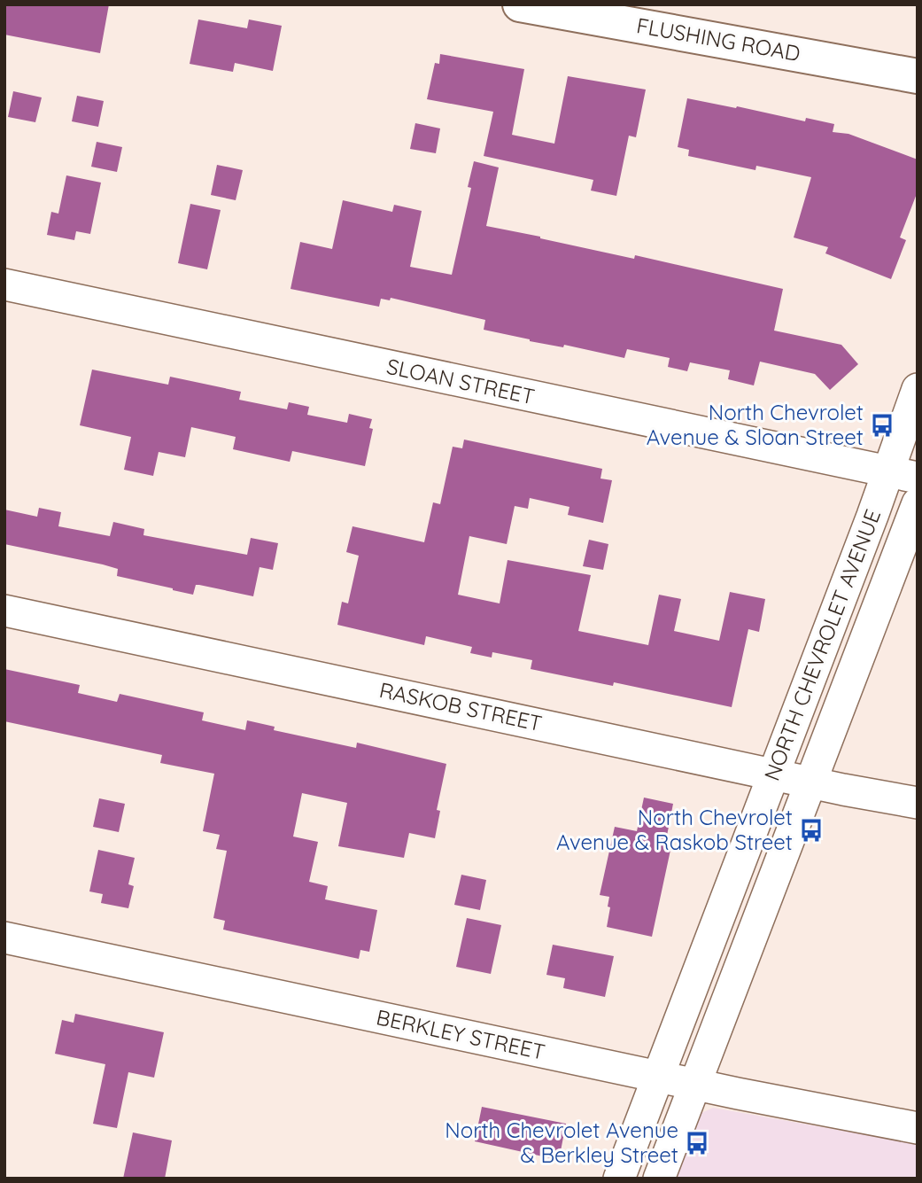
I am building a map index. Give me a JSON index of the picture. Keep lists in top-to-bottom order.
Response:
{
  "streets": {
    "main road": ["FLUSHING ROAD"],
    "street": [
      "SLOAN STREET",
      "NORTH CHEVROLET AVENUE",
      "RASKOB STREET",
      "BERKLEY STREET"
    ]
  },
  "crossings": [
    ["SLOAN STREET", "NORTH CHEVROLET AVENUE"],
    ["NORTH CHEVROLET AVENUE", "RASKOB STREET"],
    ["NORTH CHEVROLET AVENUE", "BERKLEY STREET"]
  ],
  "places": {
    "bus stop": ["North Chevrolet Avenue & Sloan Street", "North Chevrolet Avenue & Raskob Street", "North Chevrolet Avenue & Berkley Street"]
  }
}
